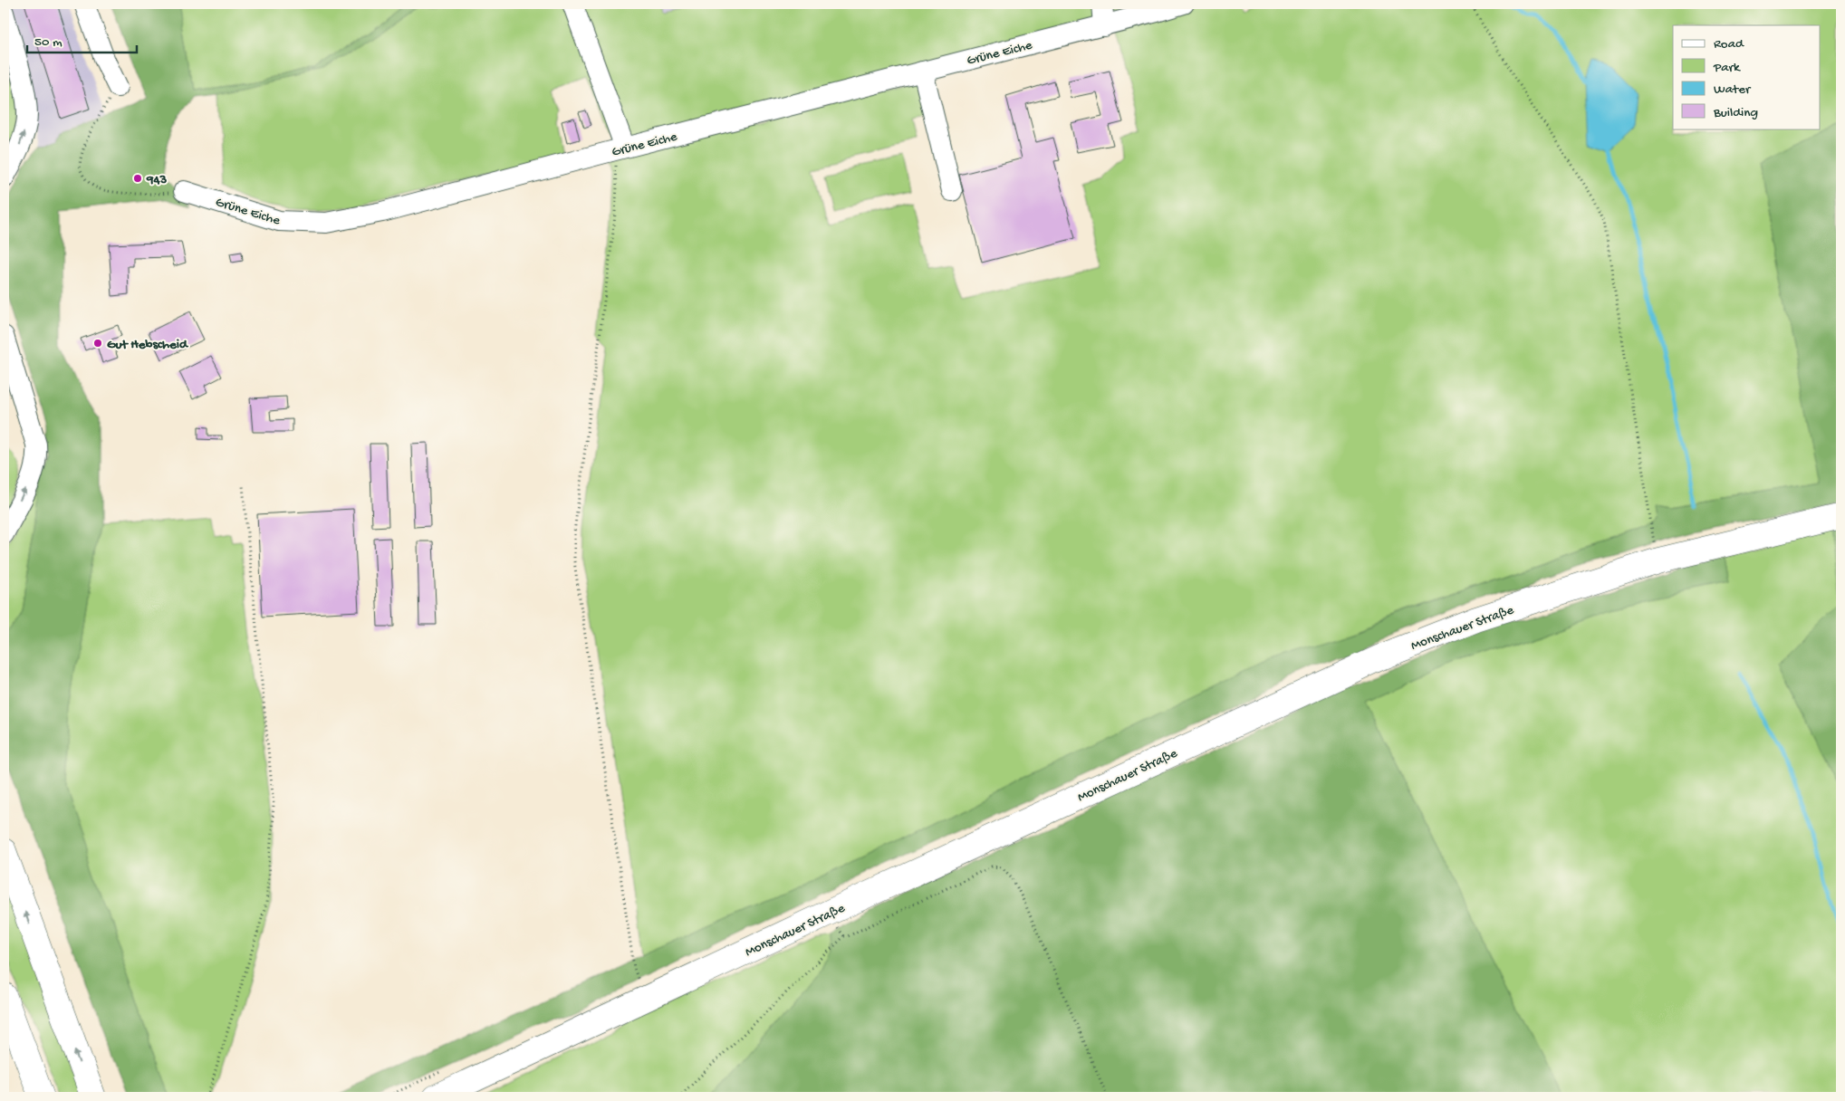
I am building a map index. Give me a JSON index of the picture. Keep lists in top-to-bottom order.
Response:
{
  "streets": {
    "main road": ["Monschauer Straße"],
    "street": ["Grüne Eiche"]
  },
  "places": ["943", "Gut Hebscheid"],
  "legend": [
    "Road",
    "Park",
    "Water",
    "Building"
  ],
  "scale_bar": "50 m"
}
